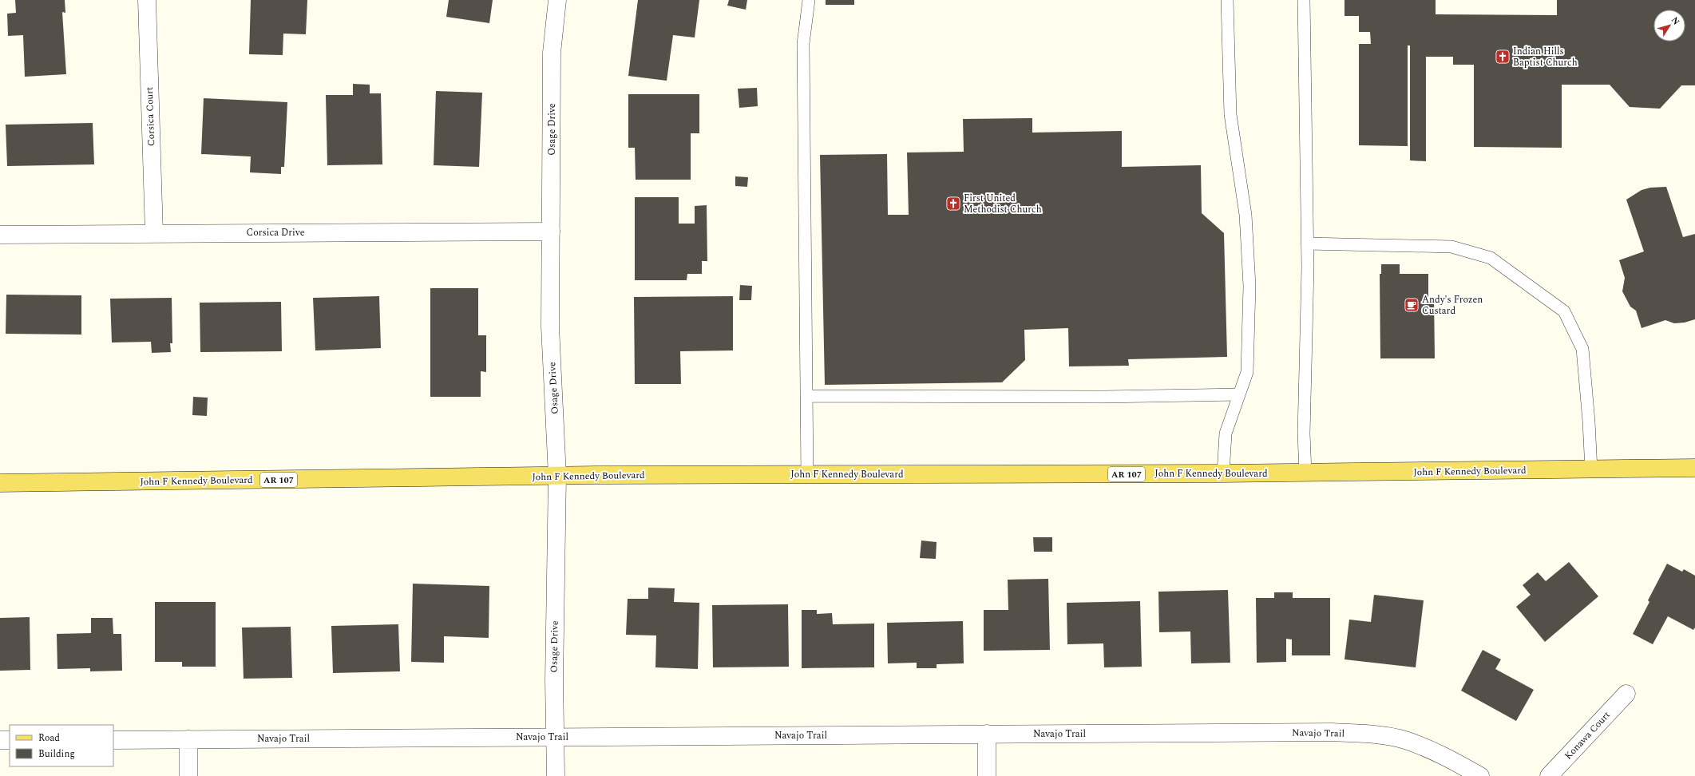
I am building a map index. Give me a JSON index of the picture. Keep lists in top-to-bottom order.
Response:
{
  "streets": {
    "main road": ["John F Kennedy Boulevard", "AR 107"],
    "street": [
      "Corsica Court",
      "Osage Drive",
      "Corsica Drive",
      "Navajo Trail",
      "Konawa Court"
    ]
  },
  "crossings": [
    ["Corsica Court", "Corsica Drive"],
    ["Osage Drive", "Corsica Drive"],
    ["Osage Drive", "John F Kennedy Boulevard"],
    ["Osage Drive", "Navajo Trail"]
  ],
  "places": {
    "church": ["Indian Hills Baptist Church", "First United Methodist Church"],
    "cafe": ["Andy's Frozen Custard"]
  },
  "legend": ["Road", "Building"],
  "north": "top right"
}
